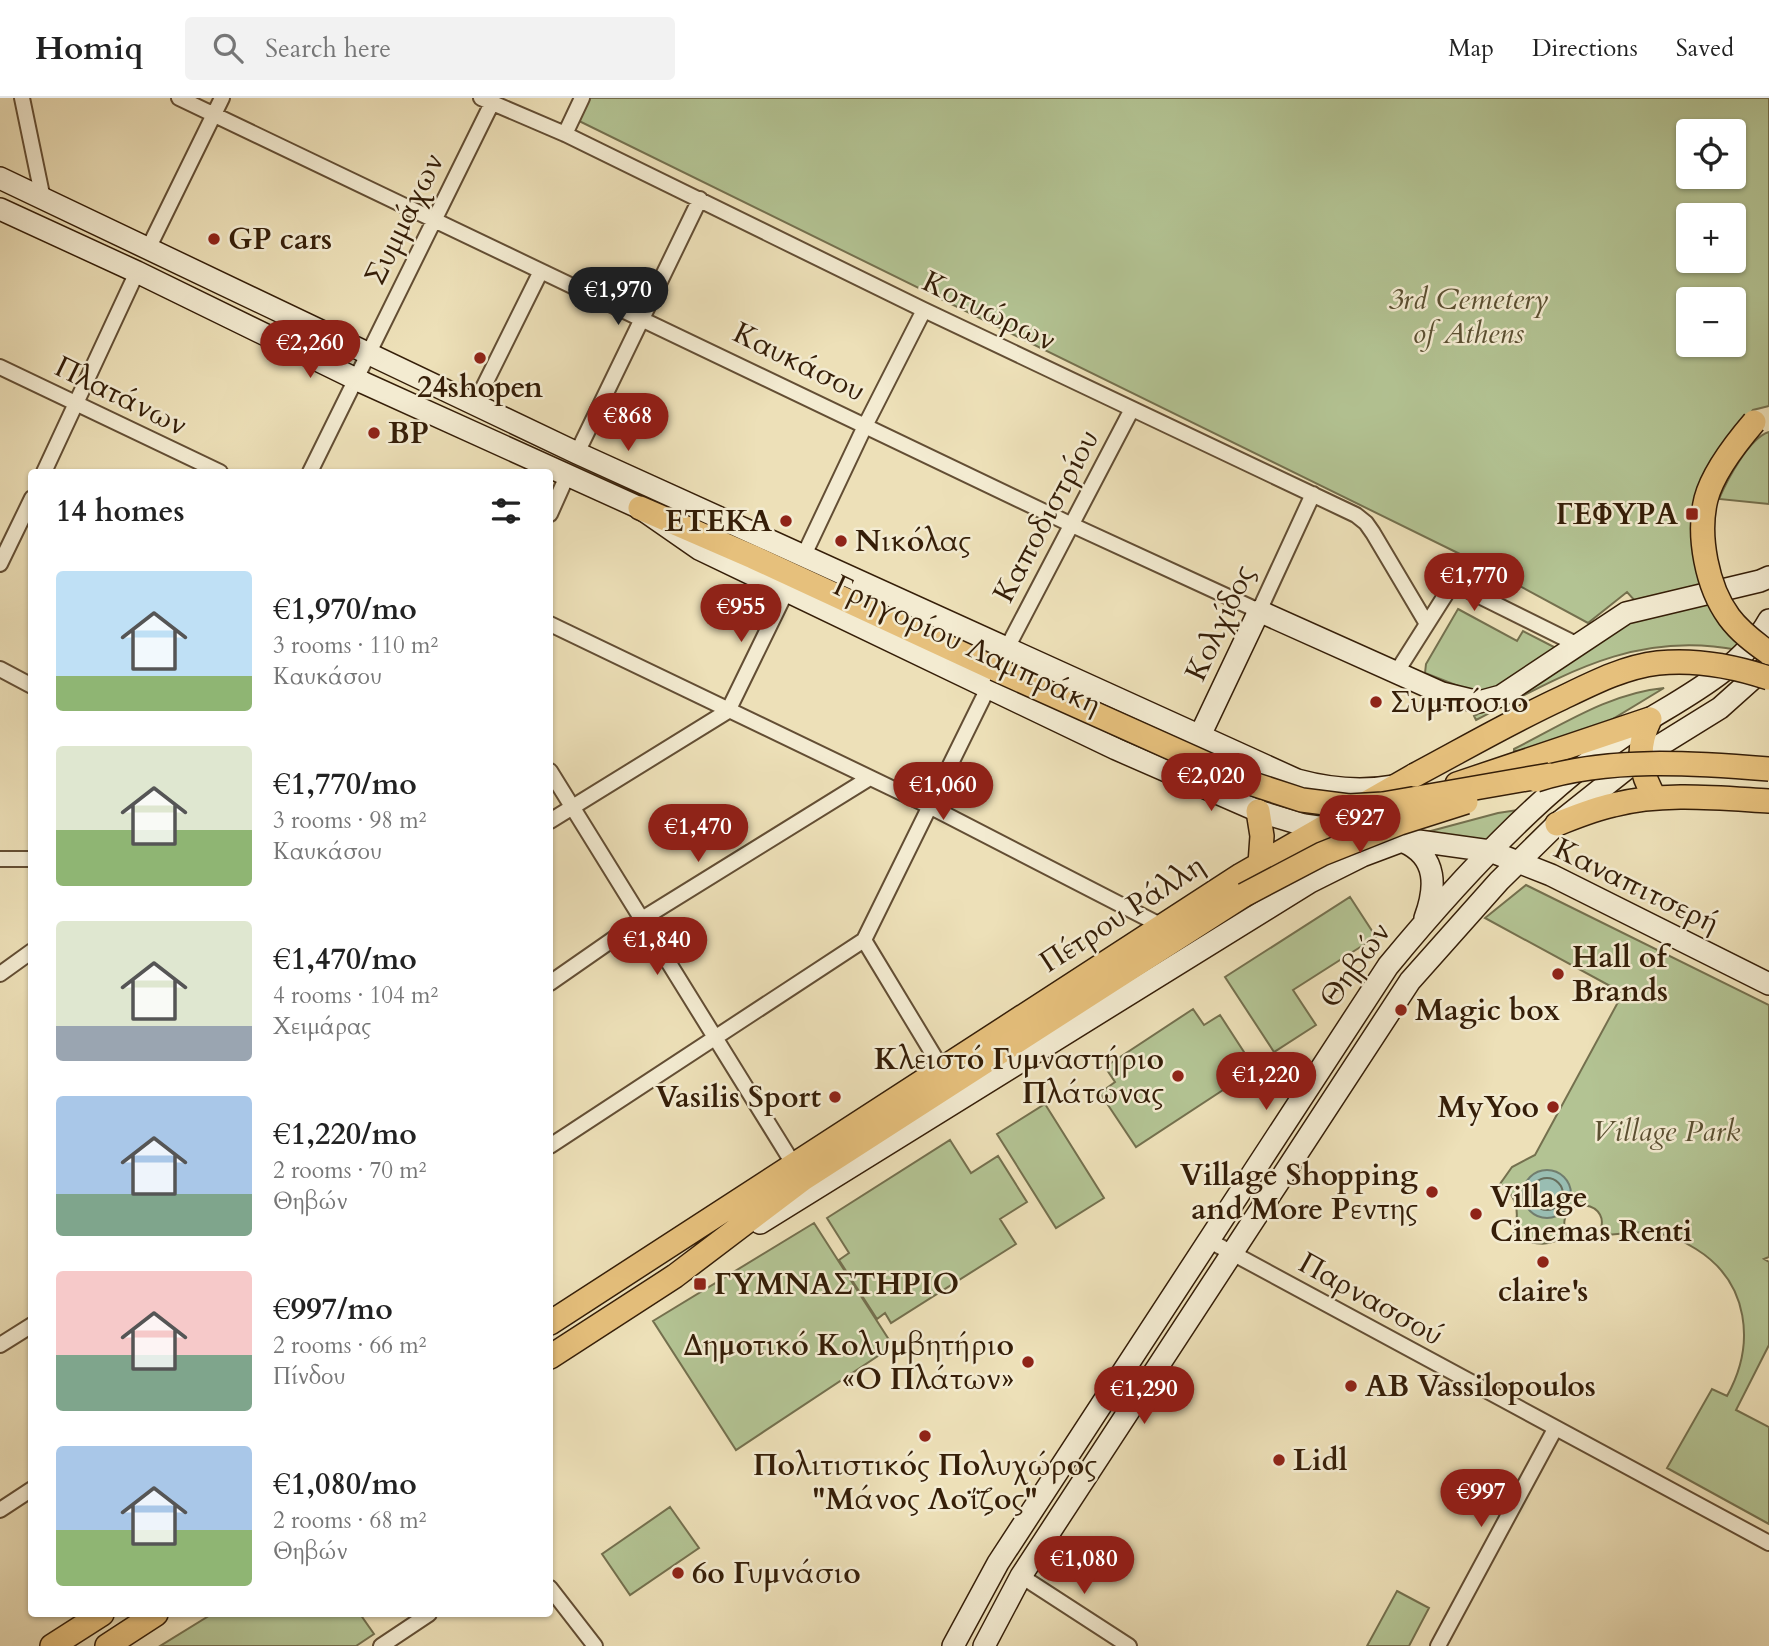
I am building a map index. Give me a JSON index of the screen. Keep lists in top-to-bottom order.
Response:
{
  "streets": {
    "main road": [
      "Καυκάσου",
      "Κολχίδος",
      "Γρηγορίου Λαμπράκη",
      "Καναπιτσερή",
      "Πέτρου Ράλλη",
      "Θηβών"
    ],
    "street": [
      "Συμμάχων",
      "Κοτυώρων",
      "Πλατάνων",
      "Καποδιστρίου",
      "Παρνασσού"
    ]
  },
  "crossings": [
    ["Συμμάχων", "Κοτυώρων"],
    ["Συμμάχων", "Καυκάσου"],
    ["Συμμάχων", "Γρηγορίου Λαμπράκη"],
    ["Κοτυώρων", "Καποδιστρίου"],
    ["Κοτυώρων", "Κολχίδος"],
    ["Καυκάσου", "Καποδιστρίου"],
    ["Καυκάσου", "Κολχίδος"],
    ["Καποδιστρίου", "Γρηγορίου Λαμπράκη"],
    ["Κολχίδος", "Γρηγορίου Λαμπράκη"],
    ["Γρηγορίου Λαμπράκη", "Καναπιτσερή"],
    ["Γρηγορίου Λαμπράκη", "Πέτρου Ράλλη"],
    ["Γρηγορίου Λαμπράκη", "Θηβών"],
    ["Καναπιτσερή", "Θηβών"],
    ["Θηβών", "Παρνασσού"]
  ],
  "parks": ["3rd Cemetery of Athens", "Village Park"],
  "places": {
    "other": [
      "GP cars",
      "24shopen",
      "BP",
      "ΕΤΕΚΑ",
      "Νικόλας",
      "Συμπόσιο",
      "Hall of Brands",
      "Magic box",
      "Κλειστό Γυμναστήριο Πλάτωνας",
      "Vasilis Sport",
      "MyYoo",
      "Village Shopping and More Ρεντης",
      "Village Cinemas Renti",
      "claire's",
      "Δημοτικό Κολυμβητήριο «Ο Πλάτων»",
      "AB Vassilopoulos",
      "Πολιτιστικός Πολυχώρος \"Μάνος Λοΐζος\"",
      "Lidl",
      "6ο Γυμνάσιο"
    ],
    "transit": ["ΓΕΦΥΡΑ", "ΓΥΜΝΑΣΤΗΡΙΟ"]
  },
  "page": {
    "header": "Homiq",
    "search": "Search here",
    "nav": ["Map", "Directions", "Saved"],
    "map_buttons": ["+", "−"],
    "price": [
      "€1,970",
      "€2,260",
      "€868",
      "€1,770",
      "€955",
      "€2,020",
      "€1,060",
      "€927",
      "€1,470",
      "€1,840",
      "€1,220",
      "€1,290",
      "€997",
      "€1,080"
    ],
    "heading": "14 homes",
    "list": [
      {
        "name": "€1,970/mo",
        "note": "3 rooms · 110 m² · Καυκάσου"
      },
      {
        "name": "€1,770/mo",
        "note": "3 rooms · 98 m² · Καυκάσου"
      },
      {
        "name": "€1,470/mo",
        "note": "4 rooms · 104 m² · Χειμάρας"
      },
      {
        "name": "€1,220/mo",
        "note": "2 rooms · 70 m² · Θηβών"
      },
      {
        "name": "€997/mo",
        "note": "2 rooms · 66 m² · Πίνδου"
      },
      {
        "name": "€1,080/mo",
        "note": "2 rooms · 68 m² · Θηβών"
      }
    ]
  }
}
